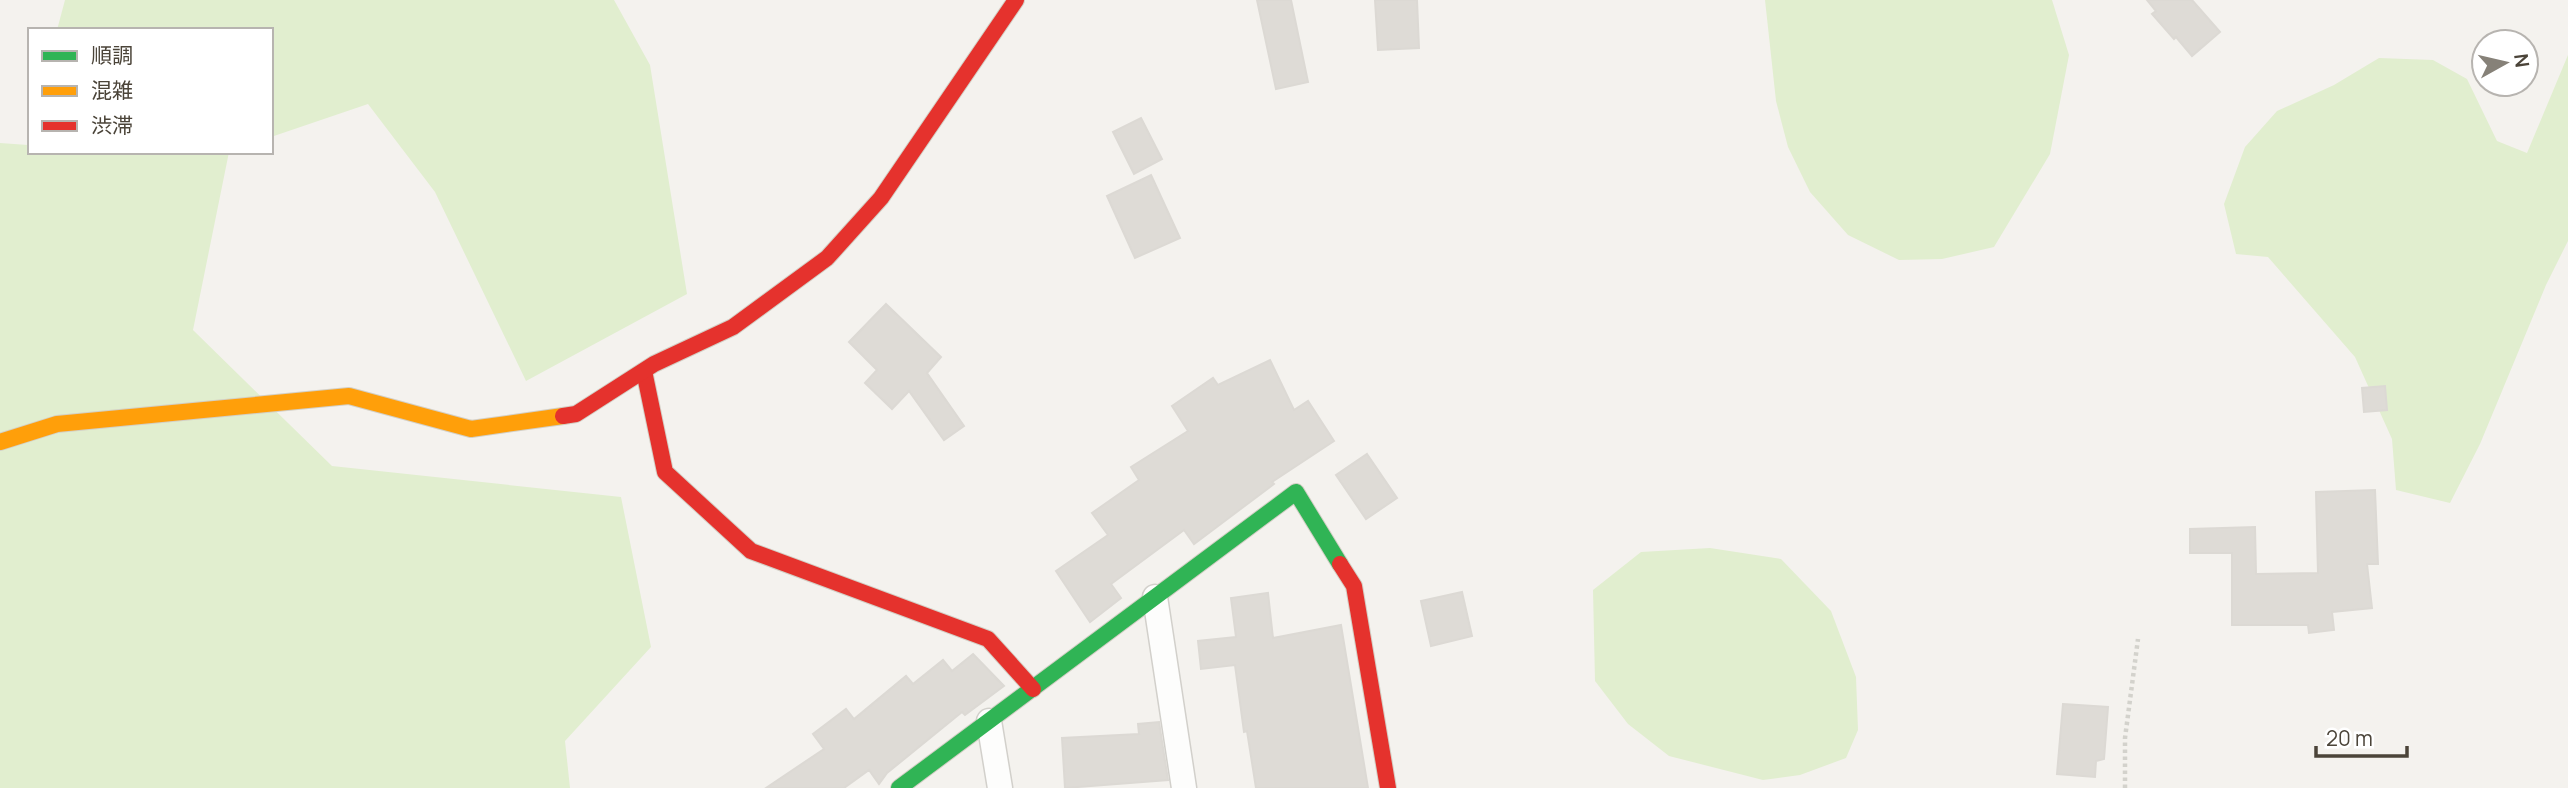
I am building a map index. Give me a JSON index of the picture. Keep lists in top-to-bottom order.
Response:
{
  "legend": ["順調", "混雑", "渋滞"],
  "scale_bar": "20 m",
  "north": "right"
}
